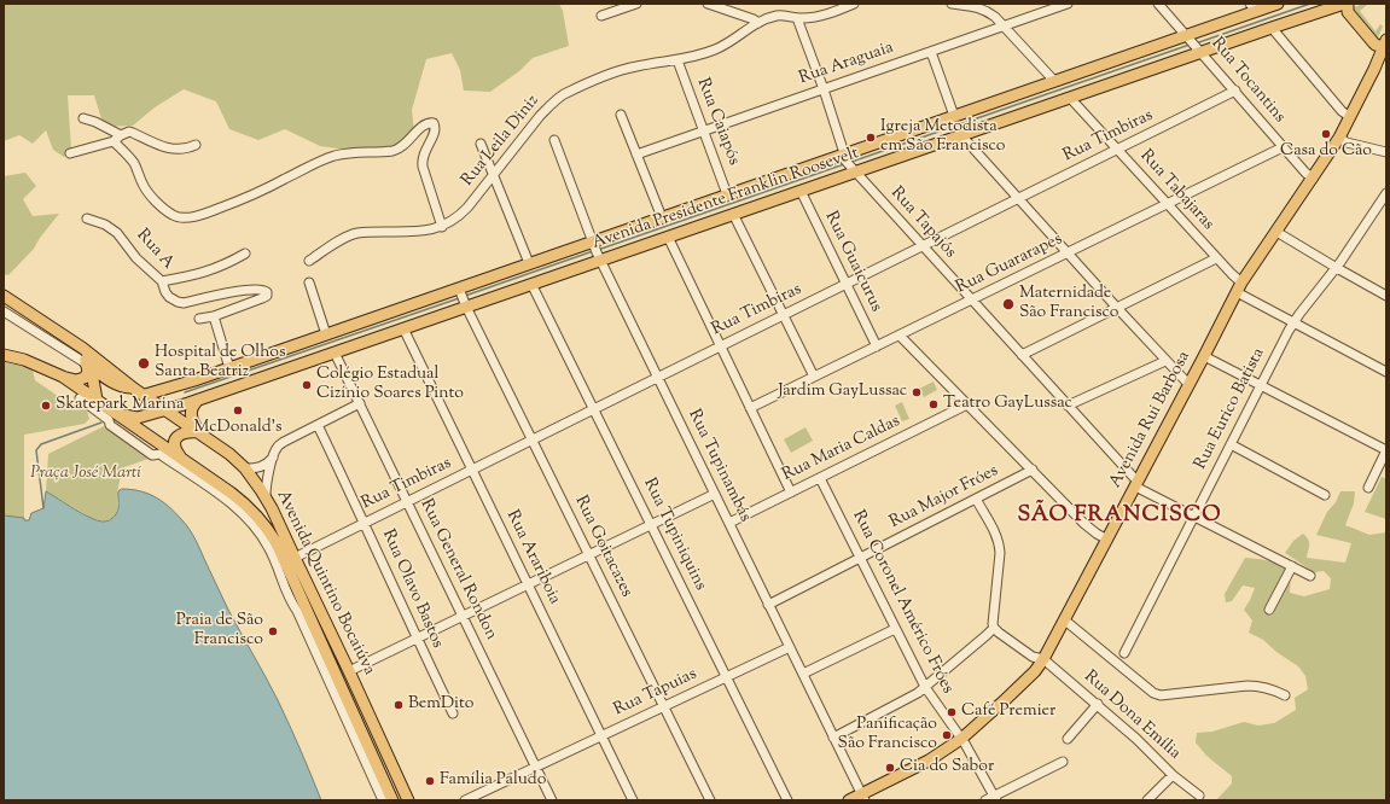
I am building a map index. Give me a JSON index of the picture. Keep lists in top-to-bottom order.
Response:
{
  "streets": {
    "main road": ["Avenida Presidente Franklin Roosevelt", "Avenida Rui Barbosa", "Avenida Quintino Bocaiúva"],
    "street": [
      "Rua Araguaia",
      "Rua Tocantins",
      "Rua Caiapós",
      "Rua Timbiras",
      "Rua Leila Diniz",
      "Rua Tabajaras",
      "Rua Tapajós",
      "Rua A",
      "Rua Guaicurus",
      "Rua Guararapes",
      "Rua Eurico Batista",
      "Rua Maria Caldas",
      "Rua Tupinambás",
      "Rua Major Fróes",
      "Rua Tupiniquins",
      "Rua Goitacazes",
      "Rua Arariboia",
      "Rua General Rondon",
      "Rua Olavo Bastos",
      "Rua Coronel Américo Fróes",
      "Rua Tapuias",
      "Rua Dona Emília"
    ]
  },
  "crossings": [
    ["Rua Araguaia", "Rua Caiapós"],
    ["Rua Araguaia", "Rua Tapajós"],
    ["Rua Tocantins", "Rua Timbiras"],
    ["Rua Tocantins", "Avenida Presidente Franklin Roosevelt"],
    ["Rua Tocantins", "Rua Guararapes"],
    ["Rua Tocantins", "Avenida Rui Barbosa"],
    ["Rua Caiapós", "Rua Leila Diniz"],
    ["Rua Caiapós", "Avenida Presidente Franklin Roosevelt"],
    ["Rua Timbiras", "Rua Tabajaras"],
    ["Rua Timbiras", "Rua Tapajós"],
    ["Rua Timbiras", "Rua Guaicurus"],
    ["Rua Timbiras", "Rua Tupinambás"],
    ["Rua Timbiras", "Rua Tupiniquins"],
    ["Rua Timbiras", "Rua Goitacazes"],
    ["Rua Timbiras", "Rua Arariboia"],
    ["Rua Timbiras", "Rua General Rondon"],
    ["Rua Timbiras", "Avenida Quintino Bocaiúva"],
    ["Rua Timbiras", "Rua Olavo Bastos"],
    ["Rua Leila Diniz", "Rua Tapajós"],
    ["Rua Tabajaras", "Avenida Presidente Franklin Roosevelt"],
    ["Rua Tabajaras", "Rua Guararapes"],
    ["Rua Tabajaras", "Rua Eurico Batista"],
    ["Rua Tabajaras", "Avenida Rui Barbosa"],
    ["Avenida Presidente Franklin Roosevelt", "Rua Tapajós"],
    ["Avenida Presidente Franklin Roosevelt", "Rua Guaicurus"],
    ["Avenida Presidente Franklin Roosevelt", "Rua Tupinambás"],
    ["Avenida Presidente Franklin Roosevelt", "Rua Tupiniquins"],
    ["Avenida Presidente Franklin Roosevelt", "Rua Goitacazes"],
    ["Avenida Presidente Franklin Roosevelt", "Rua Arariboia"],
    ["Avenida Presidente Franklin Roosevelt", "Rua General Rondon"],
    ["Avenida Presidente Franklin Roosevelt", "Avenida Quintino Bocaiúva"],
    ["Rua Tapajós", "Rua Guararapes"],
    ["Rua Tapajós", "Avenida Rui Barbosa"],
    ["Rua Guaicurus", "Rua Guararapes"],
    ["Avenida Rui Barbosa", "Rua Tupinambás"],
    ["Avenida Rui Barbosa", "Rua Coronel Américo Fróes"],
    ["Avenida Rui Barbosa", "Rua Dona Emília"],
    ["Rua Maria Caldas", "Rua Tupinambás"],
    ["Rua Maria Caldas", "Rua Coronel Américo Fróes"],
    ["Rua Tupinambás", "Rua Major Fróes"],
    ["Rua Tupinambás", "Rua Tapuias"],
    ["Rua Major Fróes", "Rua Coronel Américo Fróes"],
    ["Rua Tupiniquins", "Rua Tapuias"],
    ["Rua Goitacazes", "Rua Tapuias"],
    ["Rua Arariboia", "Rua Tapuias"],
    ["Rua General Rondon", "Rua Tapuias"]
  ],
  "districts": ["SÃO FRANCISCO"],
  "parks": ["Praça José Martí"],
  "places": [
    "Casa do Cão",
    "Igreja Metodista em São Francisco",
    "Maternidade São Francisco",
    "Hospital de Olhos Santa Beatriz",
    "Colégio Estadual Cizínio Soares Pinto",
    "Jardim GayLussac",
    "Teatro GayLussac",
    "Skatepark Marina",
    "McDonald's",
    "Praia de São Francisco",
    "BemDito",
    "Café Premier",
    "Panificação São Francisco",
    "Cia do Sabor",
    "Família Paludo"
  ]
}
